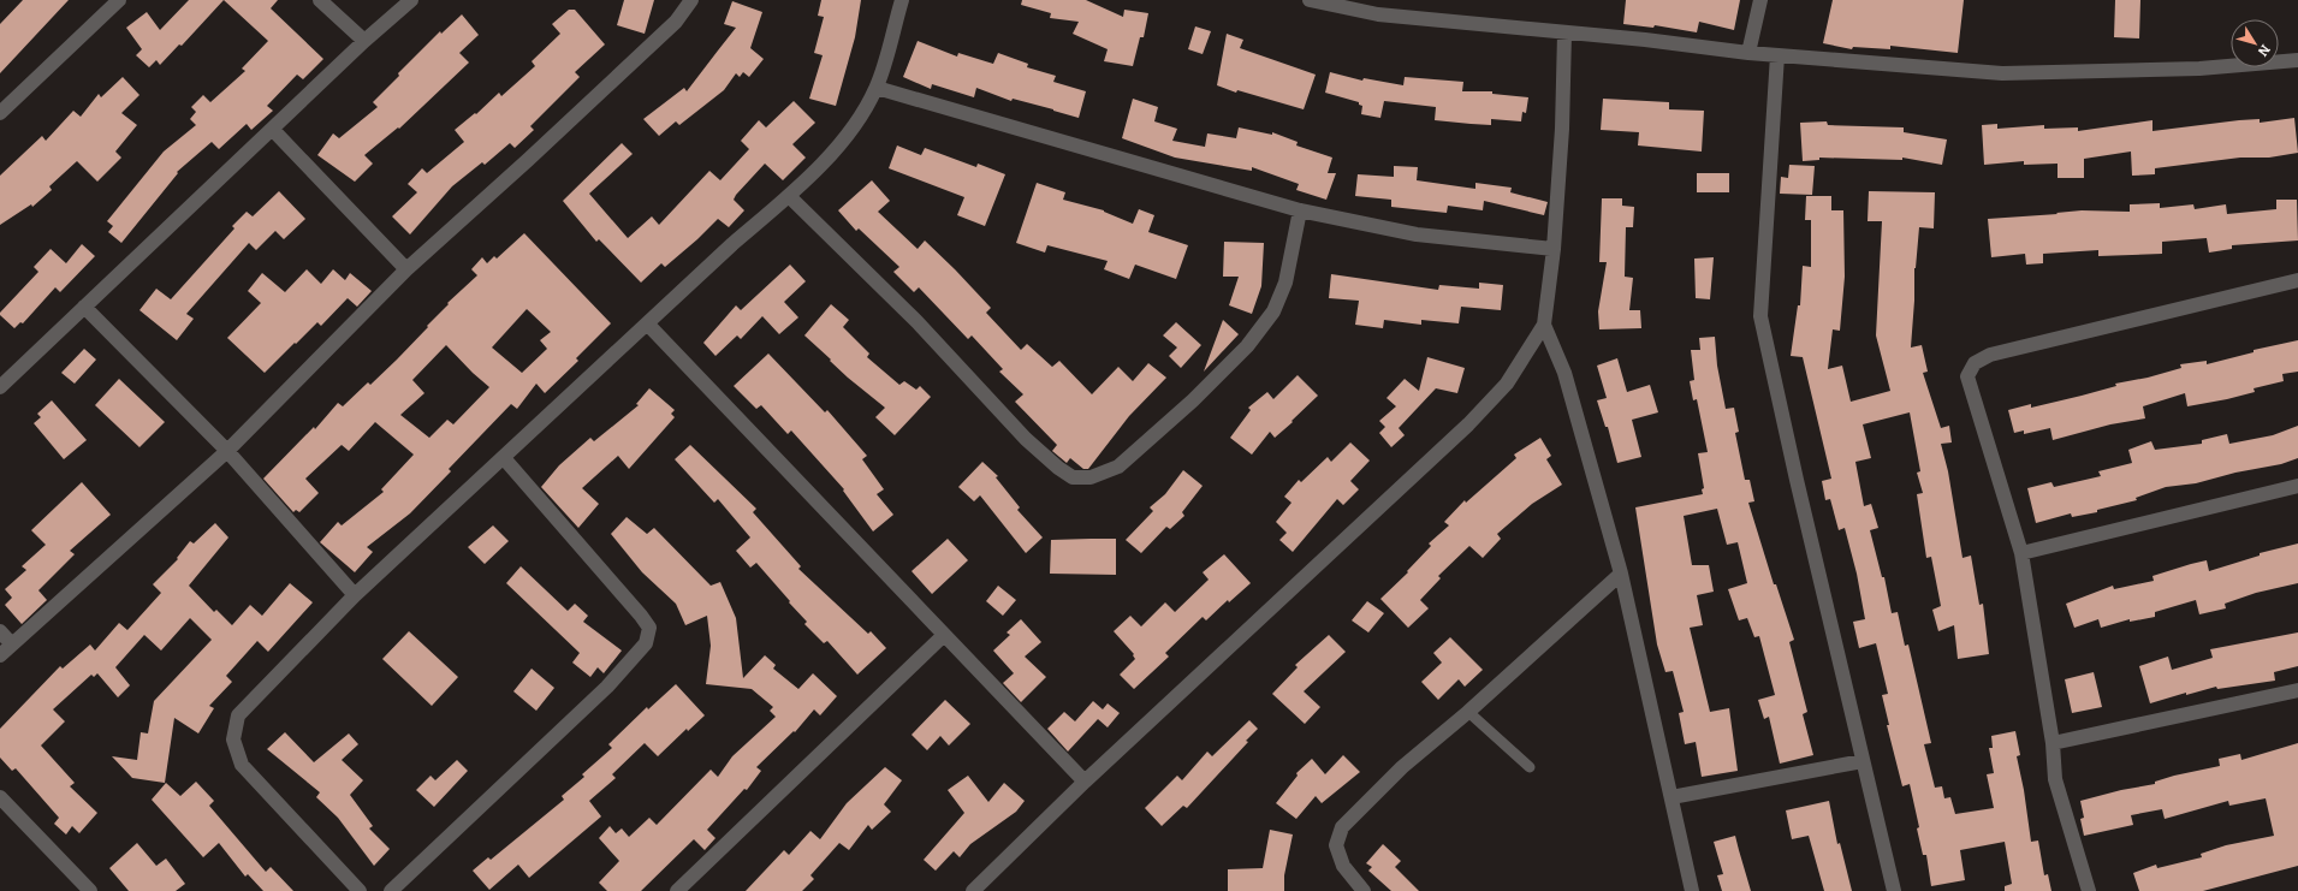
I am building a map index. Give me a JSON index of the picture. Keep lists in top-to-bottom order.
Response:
{
  "north": "bottom right"
}
